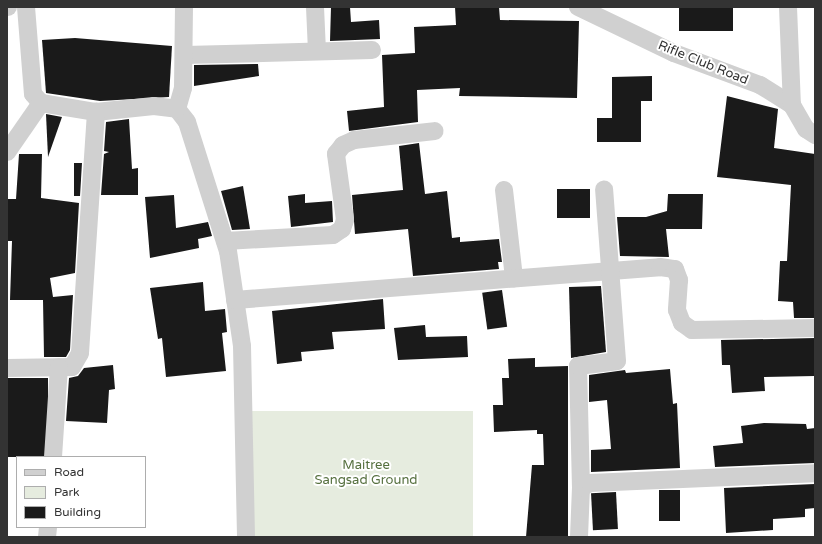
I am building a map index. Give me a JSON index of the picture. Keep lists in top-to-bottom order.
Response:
{
  "streets": {
    "street": ["Rifle Club Road"]
  },
  "parks": ["Maitree Sangsad Ground"],
  "legend": ["Road", "Park", "Building"]
}
